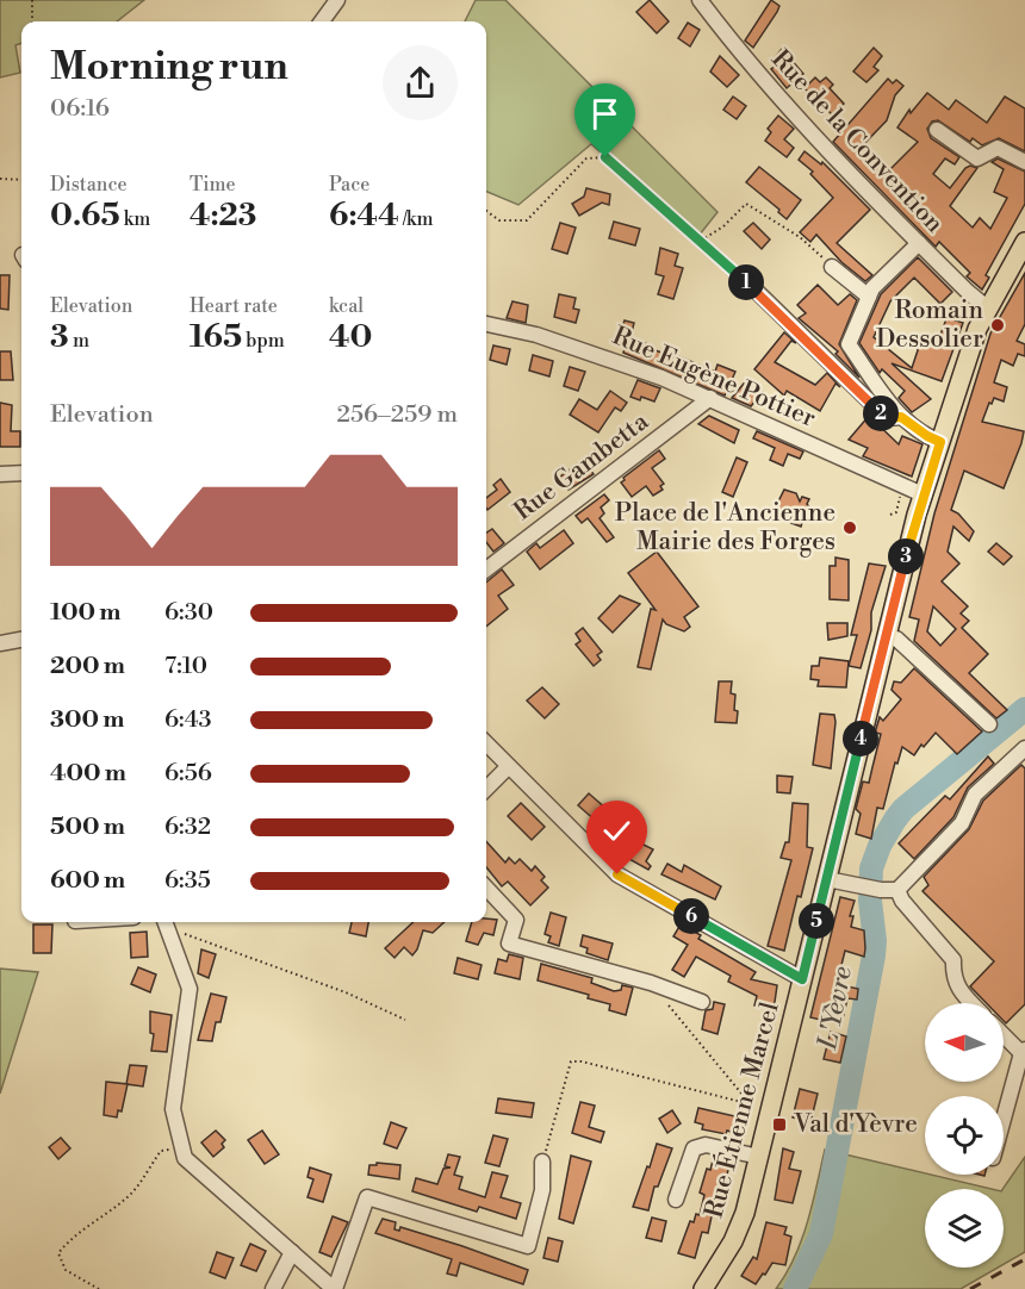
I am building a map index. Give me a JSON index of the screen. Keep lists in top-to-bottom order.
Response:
{
  "streets": {
    "main road": ["Rue Étienne Marcel"],
    "street": ["Rue de la Convention", "Rue Eugène Pottier", "Rue Gambetta"]
  },
  "crossings": [
    ["Rue de la Convention", "Rue Étienne Marcel"],
    ["Rue Eugène Pottier", "Rue Gambetta"],
    ["Rue Eugène Pottier", "Rue Étienne Marcel"]
  ],
  "water": ["L'Yèvre"],
  "places": {
    "other": ["Romain Dessolier", "Place de l'Ancienne Mairie des Forges"],
    "transit": ["Val d'Yèvre"]
  },
  "north": "left",
  "page": {
    "heading": ["Morning run", "06:16"],
    "stats": [
      ["Distance", "0.65 km"],
      ["Time", "4:23"],
      ["Pace", "6:44 /km"],
      ["Elevation", "3 m"],
      ["Heart rate", "165 bpm"],
      ["kcal", "40"]
    ],
    "pins": [
      "1",
      "2",
      "3",
      "4",
      "6",
      "5"
    ],
    "chart": ["Elevation", "256–259 m"],
    "list": [
      {
        "name": "100 m",
        "note": "6:30"
      },
      {
        "name": "200 m",
        "note": "7:10"
      },
      {
        "name": "300 m",
        "note": "6:43"
      },
      {
        "name": "400 m",
        "note": "6:56"
      },
      {
        "name": "500 m",
        "note": "6:32"
      },
      {
        "name": "600 m",
        "note": "6:35"
      }
    ]
  }
}
